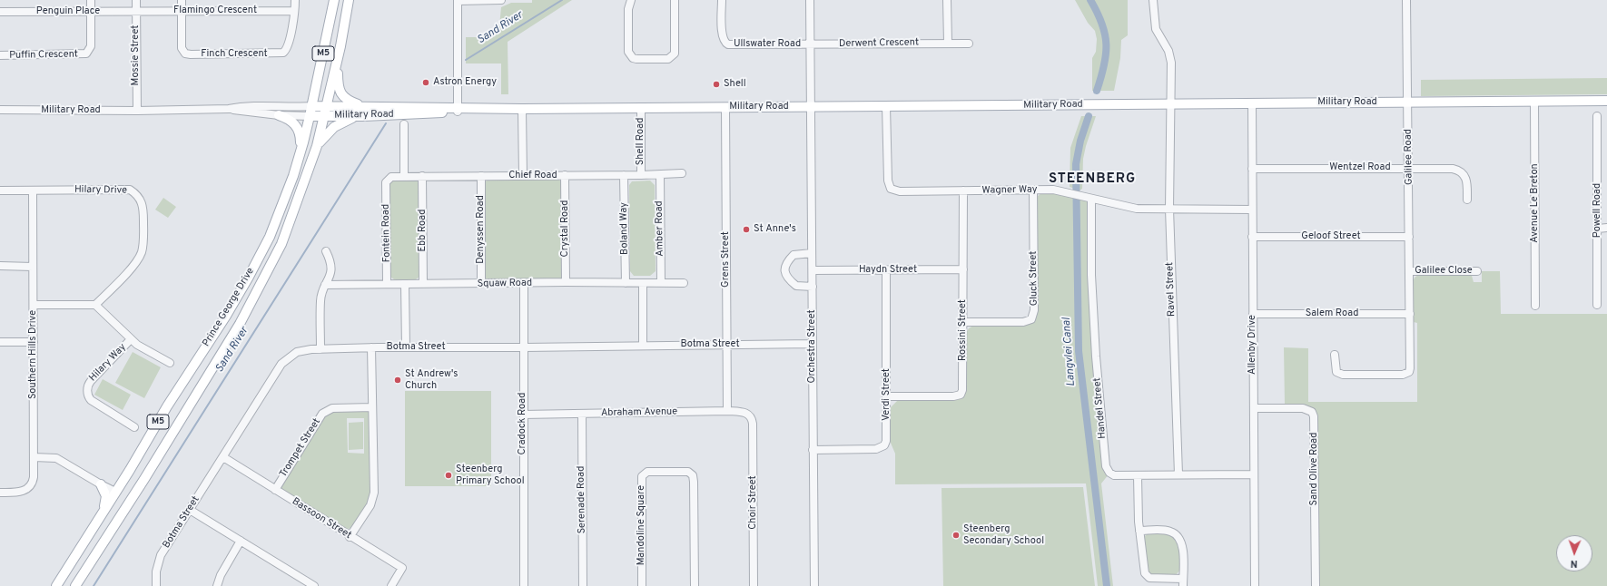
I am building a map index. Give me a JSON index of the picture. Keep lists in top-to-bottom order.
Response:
{
  "streets": {
    "main road": ["M5", "Military Road", "Prince George Drive"],
    "street": [
      "Flamingo Crescent",
      "Penguin Place",
      "Derwent Crescent",
      "Ullswater Road",
      "Finch Crescent",
      "Puffin Crescent",
      "Mossie Street",
      "Shell Road",
      "Galilee Road",
      "Wentzel Road",
      "Chief Road",
      "Hilary Drive",
      "Wagner Way",
      "Avenue Le Breton",
      "Powell Road",
      "Crystal Road",
      "Boland Way",
      "Amber Road",
      "Denyssen Road",
      "Ebb Road",
      "Fontein Road",
      "Geloof Street",
      "Grens Street",
      "Haydn Street",
      "Galilee Close",
      "Gluck Street",
      "Squaw Road",
      "Ravel Street",
      "Salem Road",
      "Rossini Street",
      "Botma Street",
      "Allenby Drive",
      "Orchestra Street",
      "Southern Hills Drive",
      "Hilary Way",
      "Verdi Street",
      "Handel Street",
      "Abraham Avenue",
      "Cradock Road",
      "Trompet Street",
      "Sand Olive Road",
      "Serenade Road",
      "Choir Street",
      "Bassoon Street",
      "Mandoline Square"
    ]
  },
  "crossings": [
    ["Flamingo Crescent", "Penguin Place"],
    ["Flamingo Crescent", "Finch Crescent"],
    ["Flamingo Crescent", "Mossie Street"],
    ["Penguin Place", "Puffin Crescent"],
    ["Penguin Place", "Mossie Street"],
    ["Derwent Crescent", "Ullswater Road"],
    ["Derwent Crescent", "Orchestra Street"],
    ["Ullswater Road", "Orchestra Street"],
    ["Mossie Street", "Military Road"],
    ["Military Road", "Shell Road"],
    ["Military Road", "Galilee Road"],
    ["Military Road", "Wagner Way"],
    ["Military Road", "Avenue Le Breton"],
    ["Military Road", "Grens Street"],
    ["Military Road", "Ravel Street"],
    ["Military Road", "Prince George Drive"],
    ["Military Road", "Allenby Drive"],
    ["Military Road", "Orchestra Street"],
    ["Shell Road", "Chief Road"],
    ["Galilee Road", "Wentzel Road"],
    ["Galilee Road", "Geloof Street"],
    ["Galilee Road", "Galilee Close"],
    ["Galilee Road", "Salem Road"],
    ["Wentzel Road", "Allenby Drive"],
    ["Chief Road", "Crystal Road"],
    ["Chief Road", "Boland Way"],
    ["Chief Road", "Amber Road"],
    ["Chief Road", "Denyssen Road"],
    ["Chief Road", "Ebb Road"],
    ["Chief Road", "Fontein Road"],
    ["Hilary Drive", "Southern Hills Drive"],
    ["Wagner Way", "Gluck Street"],
    ["Wagner Way", "Ravel Street"],
    ["Wagner Way", "Rossini Street"],
    ["Wagner Way", "Allenby Drive"],
    ["Wagner Way", "Handel Street"],
    ["Crystal Road", "Squaw Road"],
    ["Boland Way", "Squaw Road"],
    ["Amber Road", "Squaw Road"],
    ["Denyssen Road", "Squaw Road"],
    ["Ebb Road", "Squaw Road"],
    ["Fontein Road", "Squaw Road"],
    ["Geloof Street", "Allenby Drive"],
    ["Grens Street", "Botma Street"],
    ["Grens Street", "Abraham Avenue"],
    ["Haydn Street", "Rossini Street"],
    ["Haydn Street", "Orchestra Street"],
    ["Haydn Street", "Verdi Street"],
    ["Gluck Street", "Rossini Street"],
    ["Squaw Road", "Cradock Road"],
    ["Ravel Street", "Handel Street"],
    ["Salem Road", "Allenby Drive"],
    ["Rossini Street", "Verdi Street"],
    ["Botma Street", "Orchestra Street"],
    ["Botma Street", "Cradock Road"],
    ["Botma Street", "Bassoon Street"],
    ["Allenby Drive", "Handel Street"],
    ["Allenby Drive", "Sand Olive Road"],
    ["Orchestra Street", "Verdi Street"],
    ["Abraham Avenue", "Cradock Road"],
    ["Abraham Avenue", "Serenade Road"],
    ["Abraham Avenue", "Choir Street"],
    ["Trompet Street", "Bassoon Street"]
  ],
  "districts": ["STEENBERG"],
  "water": ["Sand River", "Langvlei Canal"],
  "places": [
    "Astron Energy",
    "Shell",
    "St Anne's",
    "St Andrew's Church",
    "Steenberg Primary School",
    "Steenberg Secondary School"
  ],
  "north": "bottom"
}
